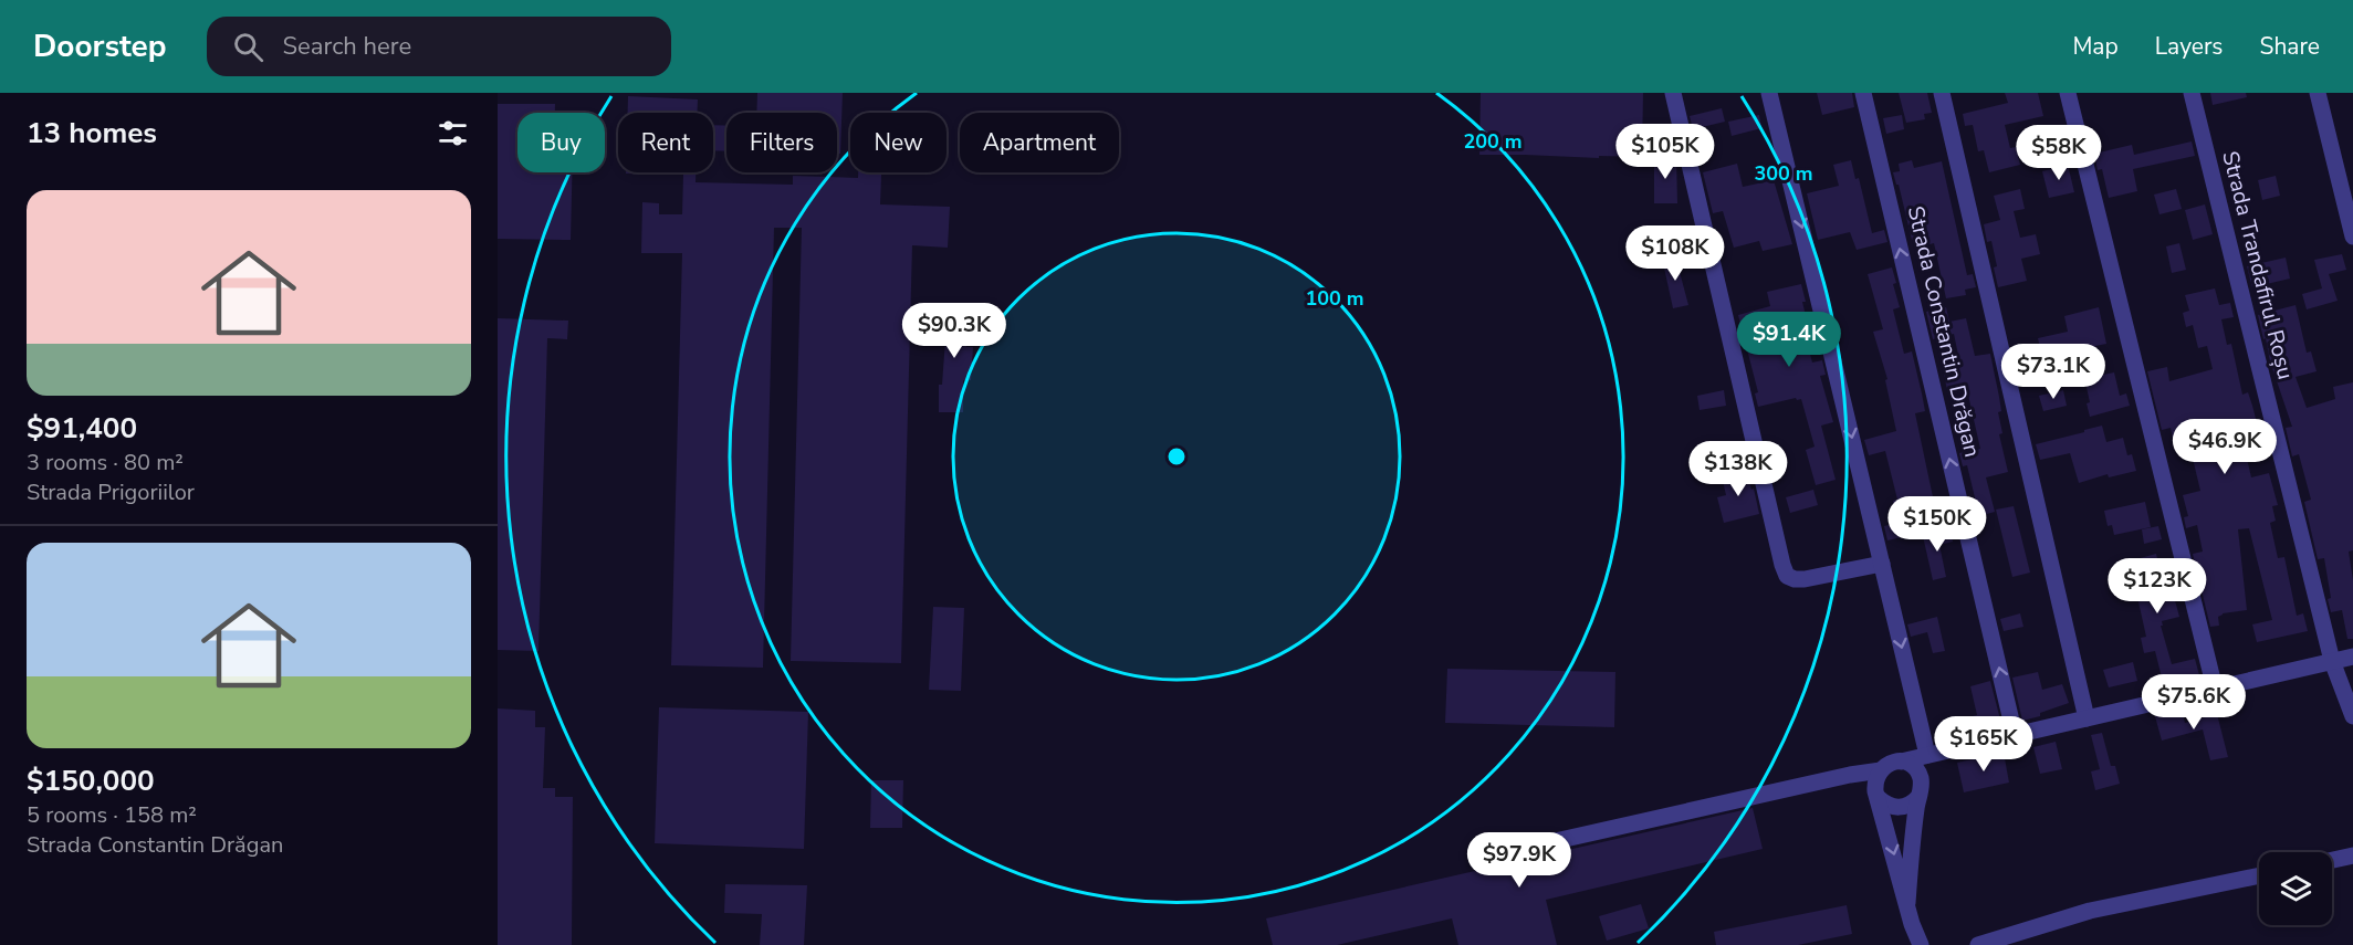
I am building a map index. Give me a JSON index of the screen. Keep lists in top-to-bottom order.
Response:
{
  "streets": {
    "street": ["Strada Trandafirul Roșu", "Strada Constantin Drăgan"]
  },
  "page": {
    "header": "Doorstep",
    "search": "Search here",
    "nav": ["Map", "Layers", "Share"],
    "heading": "13 homes",
    "chip": [
      "Buy",
      "Rent",
      "Filters",
      "New",
      "Apartment"
    ],
    "price": [
      "$105K",
      "$58K",
      "$108K",
      "$90.3K",
      "$91.4K",
      "$73.1K",
      "$46.9K",
      "$138K",
      "$150K",
      "$123K",
      "$75.6K",
      "$165K",
      "$97.9K"
    ],
    "list": [
      {
        "name": "$91,400",
        "note": "3 rooms · 80 m² · Strada Prigoriilor"
      },
      {
        "name": "$150,000",
        "note": "5 rooms · 158 m² · Strada Constantin Drăgan"
      }
    ]
  },
  "rings": ["200 m", "300 m", "100 m"]
}
